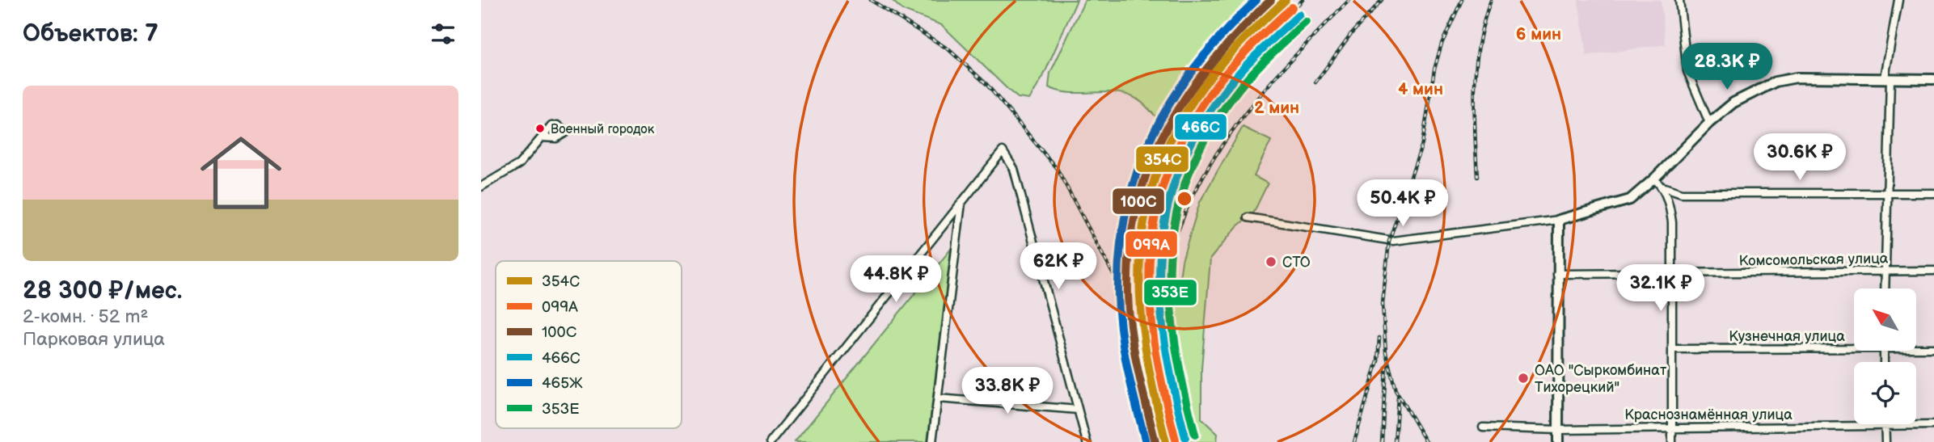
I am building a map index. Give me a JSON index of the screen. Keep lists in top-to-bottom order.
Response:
{
  "streets": {
    "street": ["Комсомольская улица", "Кузнечная улица", "Краснознамённая улица"]
  },
  "places": ["Военный городок", "СТО", "ОАО \"Сыркомбинат Тихорецкий\""],
  "lines": [
    "transit line 354С",
    "transit line 100C",
    "transit line 465Ж",
    "transit line 099А",
    "transit line 466С",
    "transit line 353Е"
  ],
  "legend": [
    "354С",
    "099А",
    "100C",
    "466С",
    "465Ж",
    "353Е"
  ],
  "north": "top left",
  "page": {
    "heading": "Объектов: 7",
    "price": [
      "28.3K ₽",
      "30.6K ₽",
      "50.4K ₽",
      "62K ₽",
      "44.8K ₽",
      "32.1K ₽",
      "33.8K ₽"
    ],
    "list": [
      {
        "name": "28 300 ₽/мес.",
        "note": "2-комн. · 52 m² · Парковая улица"
      }
    ]
  },
  "rings": ["6 мин", "4 мин", "2 мин"]
}
